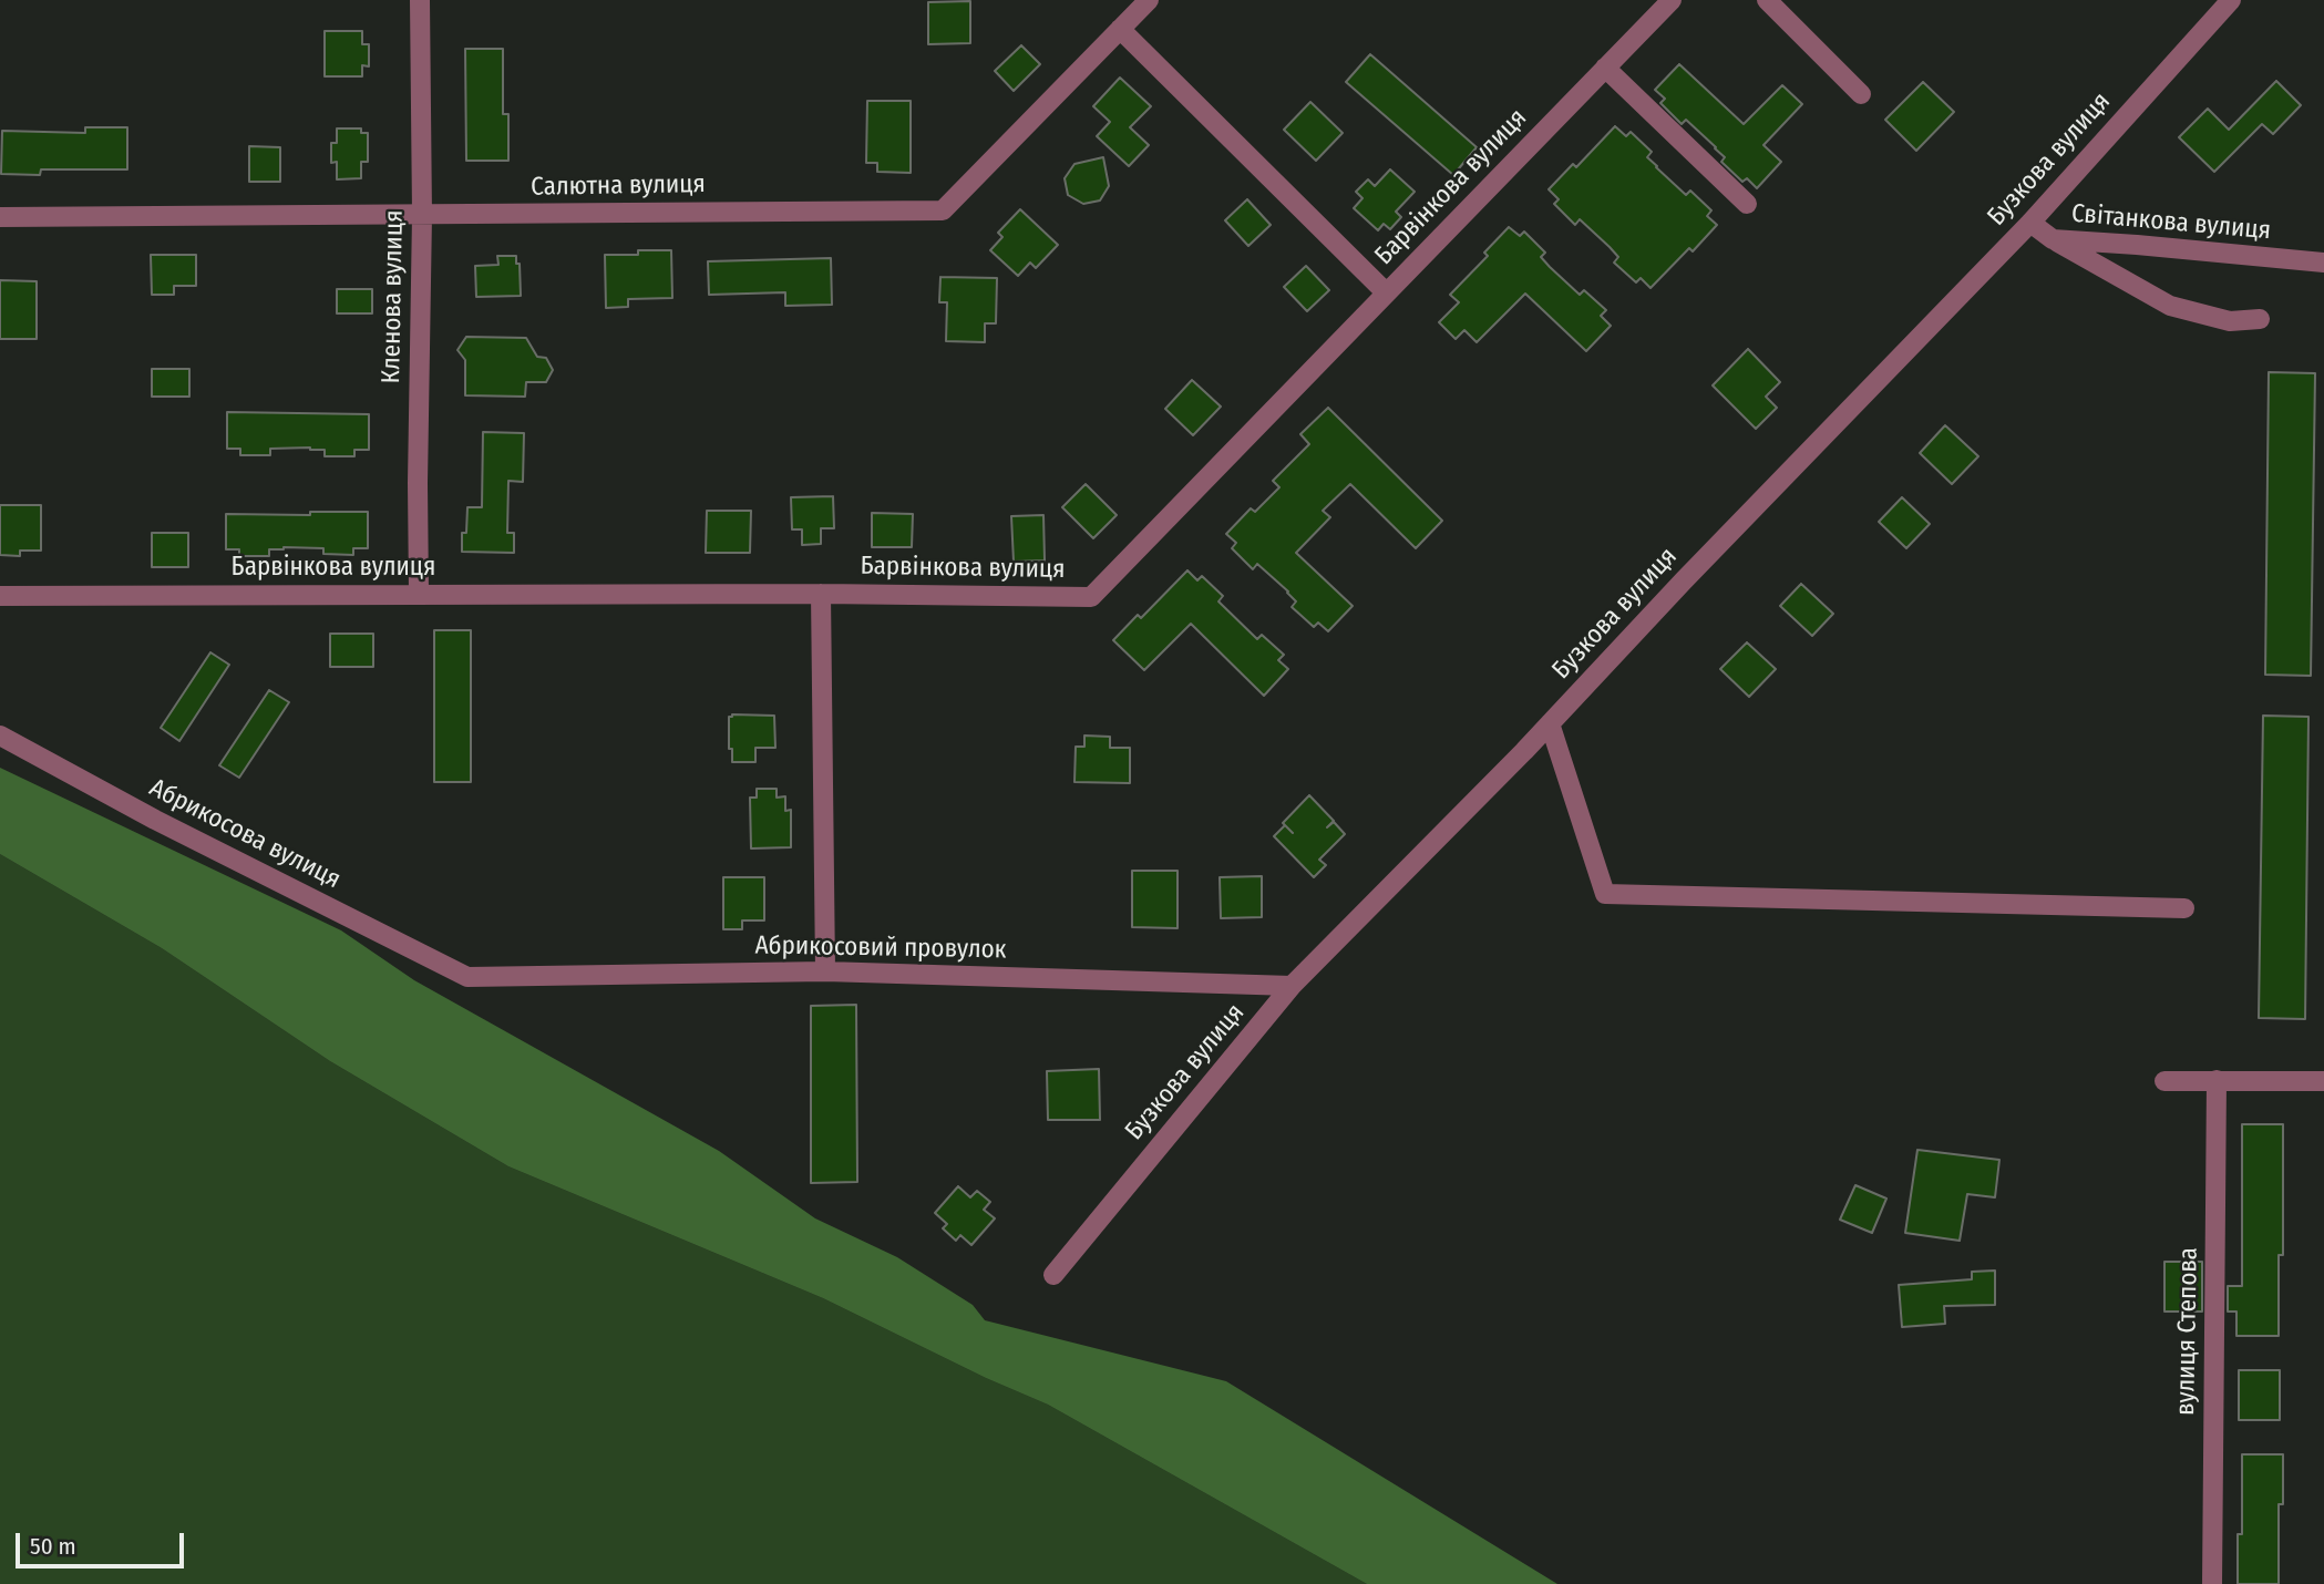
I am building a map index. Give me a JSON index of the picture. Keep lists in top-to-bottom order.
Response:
{
  "streets": {
    "street": [
      "Бузкова вулиця",
      "Салютна вулиця",
      "Барвінкова вулиця",
      "Світанкова вулиця",
      "Кленова вулиця",
      "Абрикосова вулиця",
      "Абрикосовий провулок",
      "вулиця Степова"
    ]
  },
  "crossings": [
    ["Бузкова вулиця", "Світанкова вулиця"],
    ["Бузкова вулиця", "Абрикосовий провулок"],
    ["Салютна вулиця", "Кленова вулиця"],
    ["Барвінкова вулиця", "Кленова вулиця"],
    ["Абрикосова вулиця", "Абрикосовий провулок"]
  ],
  "scale_bar": "50 m"
}
